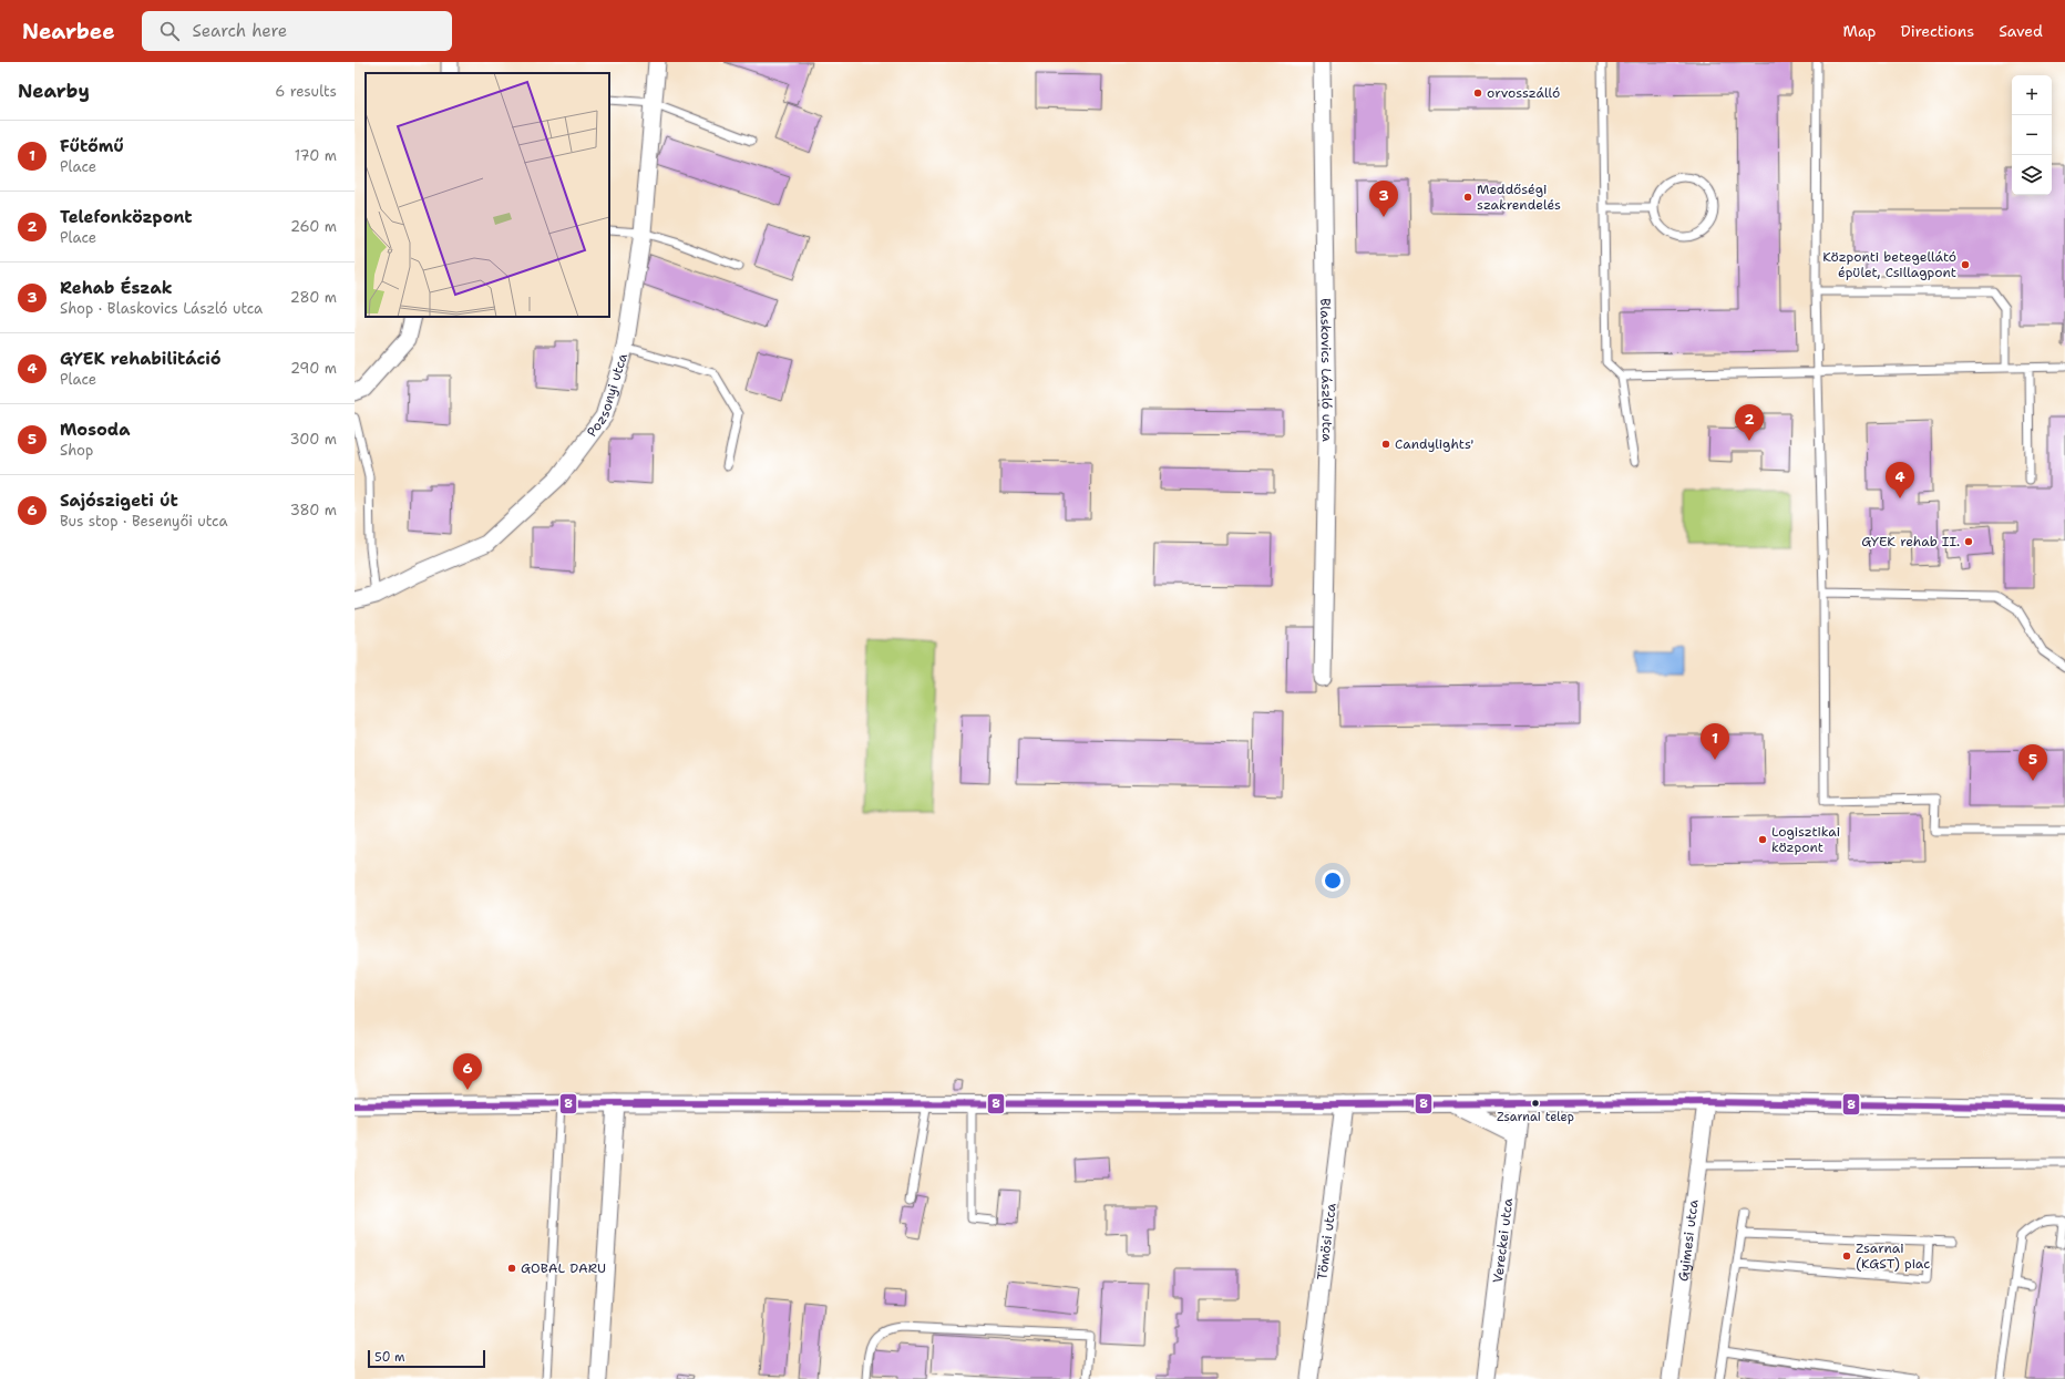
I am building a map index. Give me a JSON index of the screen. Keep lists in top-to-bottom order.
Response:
{
  "streets": {
    "street": [
      "Blaskovics László utca",
      "Pozsonyi utca",
      "Vereckei utca",
      "Gyimesi utca",
      "Tömösi utca"
    ]
  },
  "places": [
    "orvosszálló",
    "Meddőségi szakrendelés",
    "Központi betegellátó épület, Csillagpont",
    "Candylights'",
    "GYEK rehab II.",
    "Logisztikai központ",
    "Zsarnai telep",
    "Zsarnai (KGST) piac",
    "GOBAL DARU"
  ],
  "lines": ["transit line 8"],
  "scale_bar": "50 m",
  "page": {
    "header": "Nearbee",
    "search": "Search here",
    "nav": ["Map", "Directions", "Saved"],
    "heading": ["Nearby", "6 results"],
    "map_buttons": ["+", "−"],
    "list": [
      {
        "mark": "1",
        "name": "Fűtőmű",
        "note": "Place",
        "value": "170 m"
      },
      {
        "mark": "2",
        "name": "Telefonközpont",
        "note": "Place",
        "value": "260 m"
      },
      {
        "mark": "3",
        "name": "Rehab Észak",
        "note": "Shop · Blaskovics László utca",
        "value": "280 m"
      },
      {
        "mark": "4",
        "name": "GYEK rehabilitáció",
        "note": "Place",
        "value": "290 m"
      },
      {
        "mark": "5",
        "name": "Mosoda",
        "note": "Shop",
        "value": "300 m"
      },
      {
        "mark": "6",
        "name": "Sajószigeti út",
        "note": "Bus stop · Besenyői utca",
        "value": "380 m"
      }
    ],
    "pins": [
      "3",
      "2",
      "4",
      "1",
      "5",
      "6"
    ],
    "scale": "50 m"
  }
}
